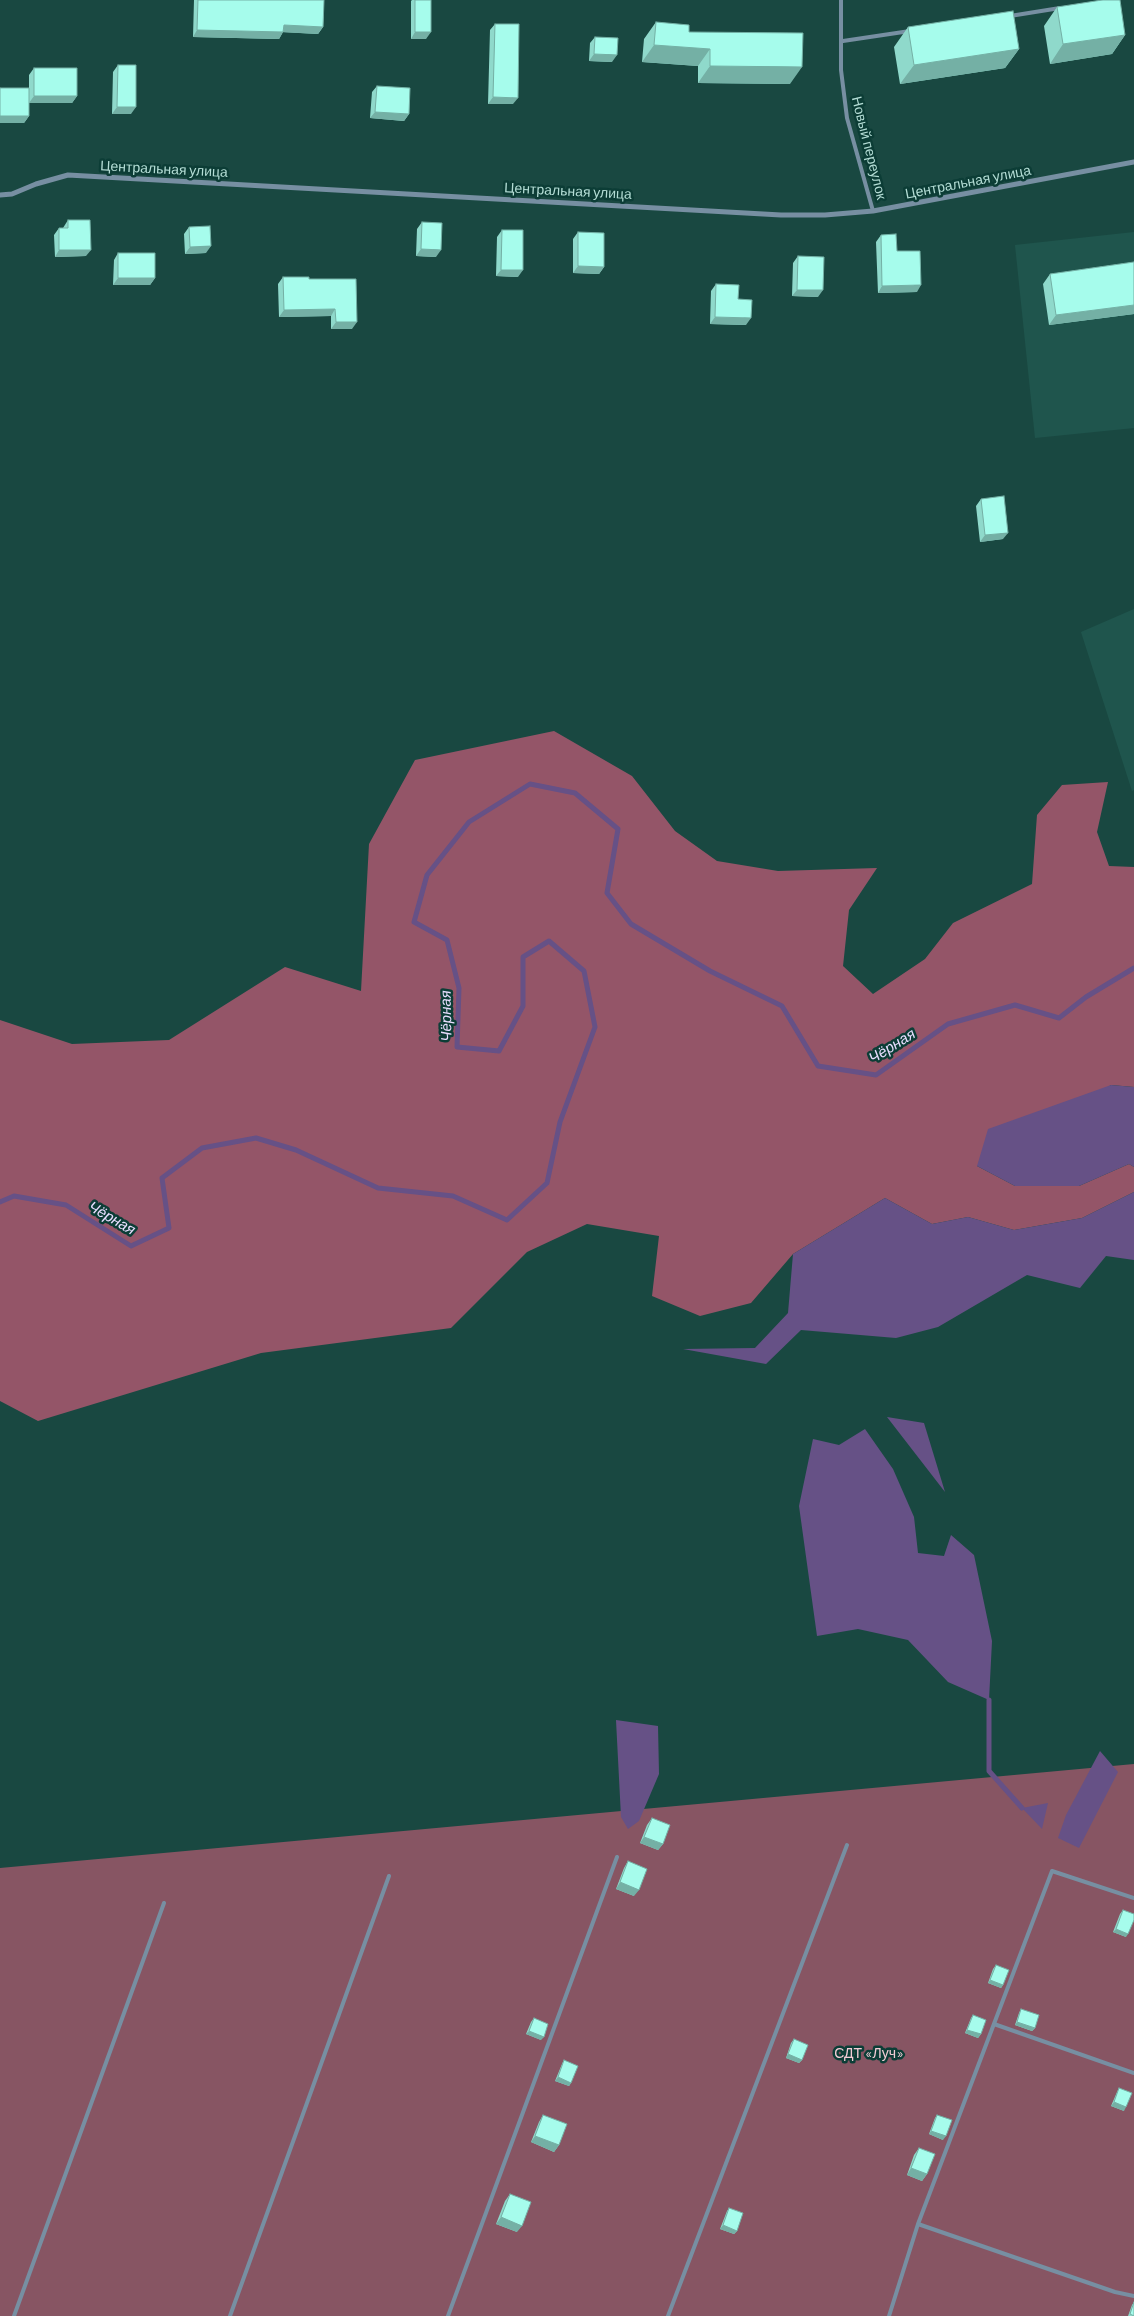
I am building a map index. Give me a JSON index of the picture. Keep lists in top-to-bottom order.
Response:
{
  "streets": {
    "street": ["Центральная улица"],
    "lane": ["Новый переулок"]
  },
  "crossings": [
    ["Новый переулок", "Центральная улица"]
  ],
  "water": ["Чёрная"],
  "parks": ["СДТ «Луч»"]
}
